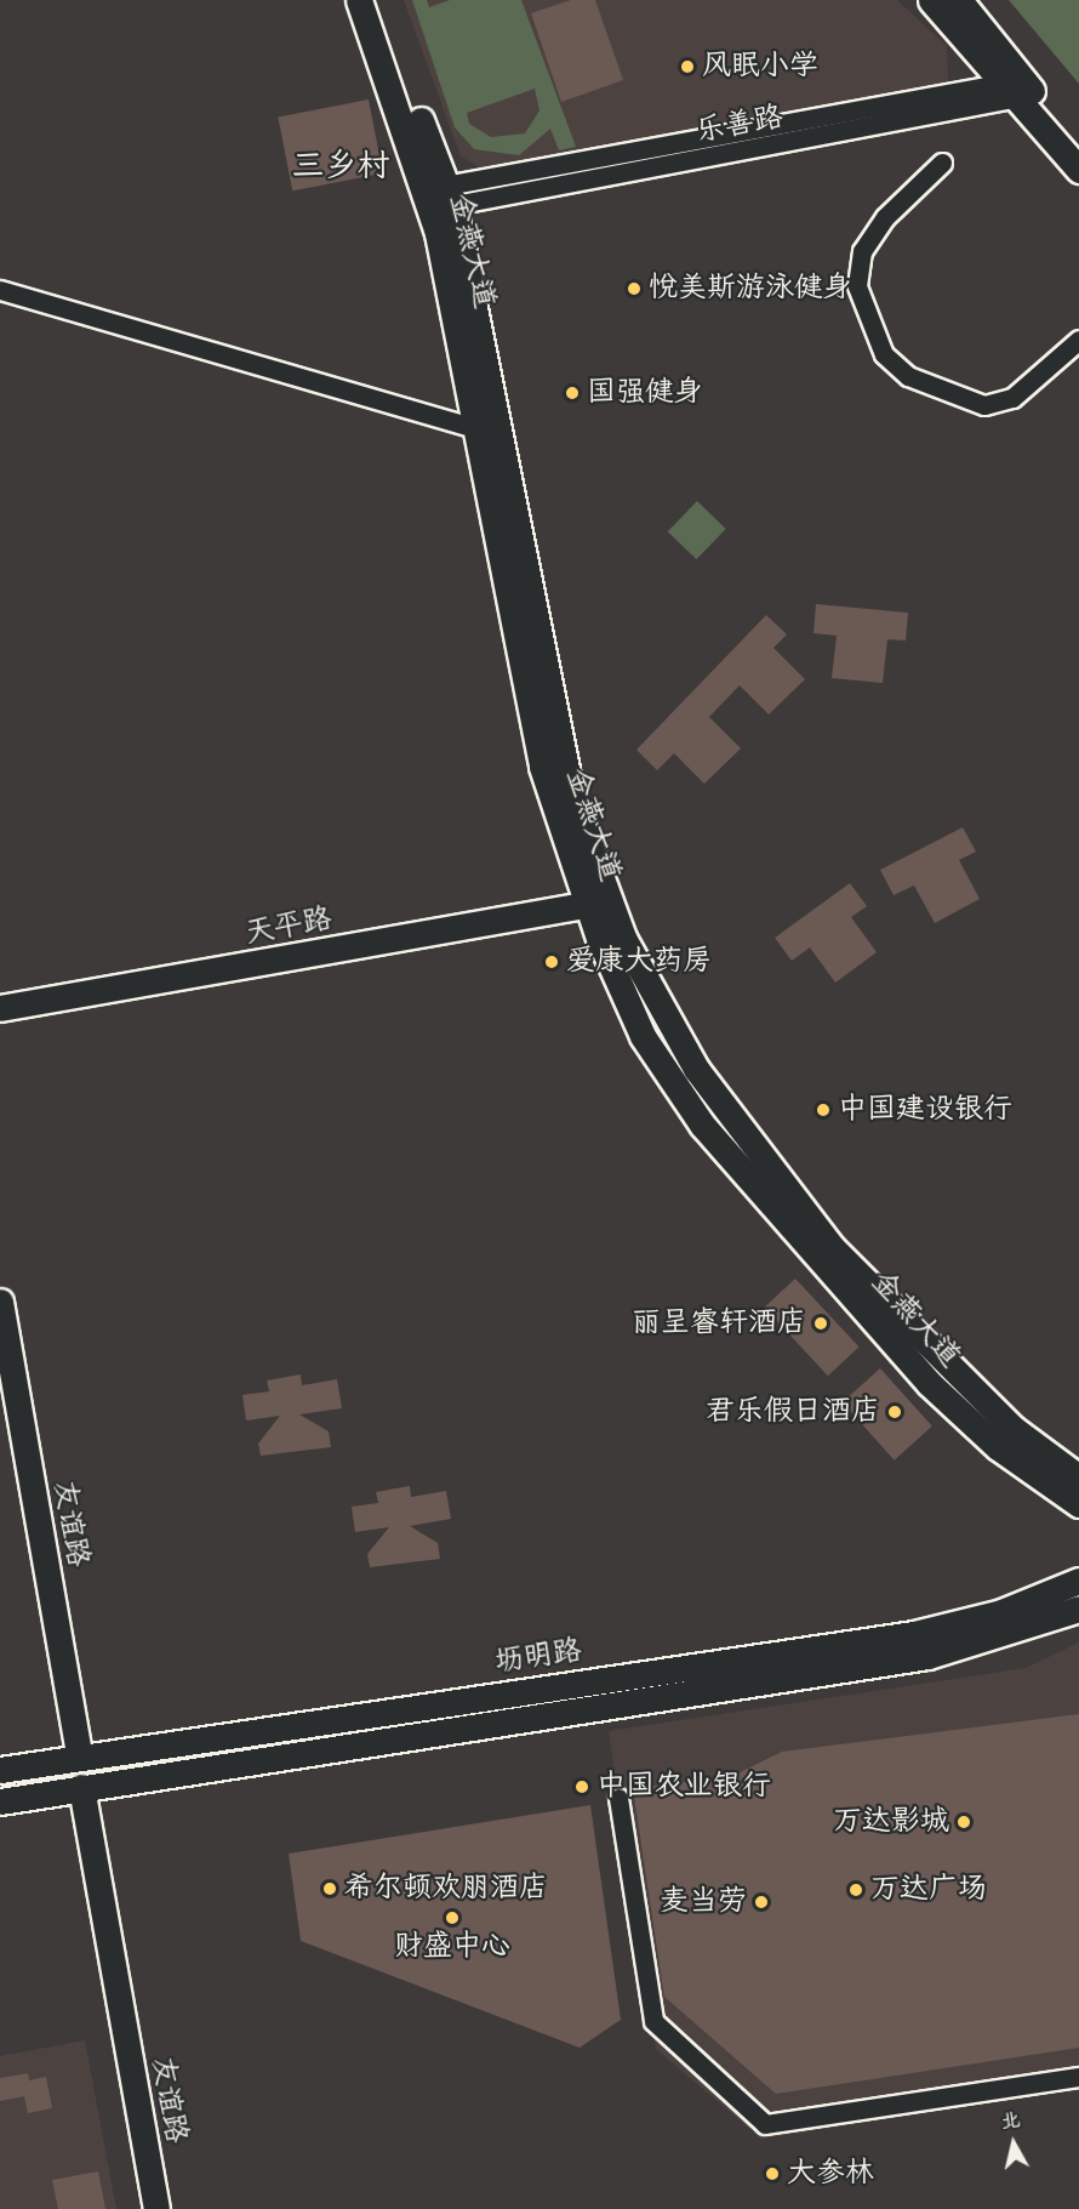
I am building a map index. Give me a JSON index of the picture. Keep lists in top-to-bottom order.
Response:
{
  "streets": {
    "main road": [
      "金燕大道",
      "天平路",
      "友谊路",
      "坜明路"
    ],
    "street": ["乐善路"]
  },
  "crossings": [
    ["乐善路", "金燕大道"],
    ["金燕大道", "天平路"],
    ["友谊路", "坜明路"]
  ],
  "districts": ["三乡村"],
  "places": [
    "风眠小学",
    "悦美斯游泳健身",
    "国强健身",
    "爱康大药房",
    "中国建设银行",
    "丽呈睿轩酒店",
    "君乐假日酒店",
    "中国农业银行",
    "万达影城",
    "希尔顿欢朋酒店",
    "万达广场",
    "麦当劳",
    "财盛中心",
    "大参林"
  ],
  "north": "top"
}
